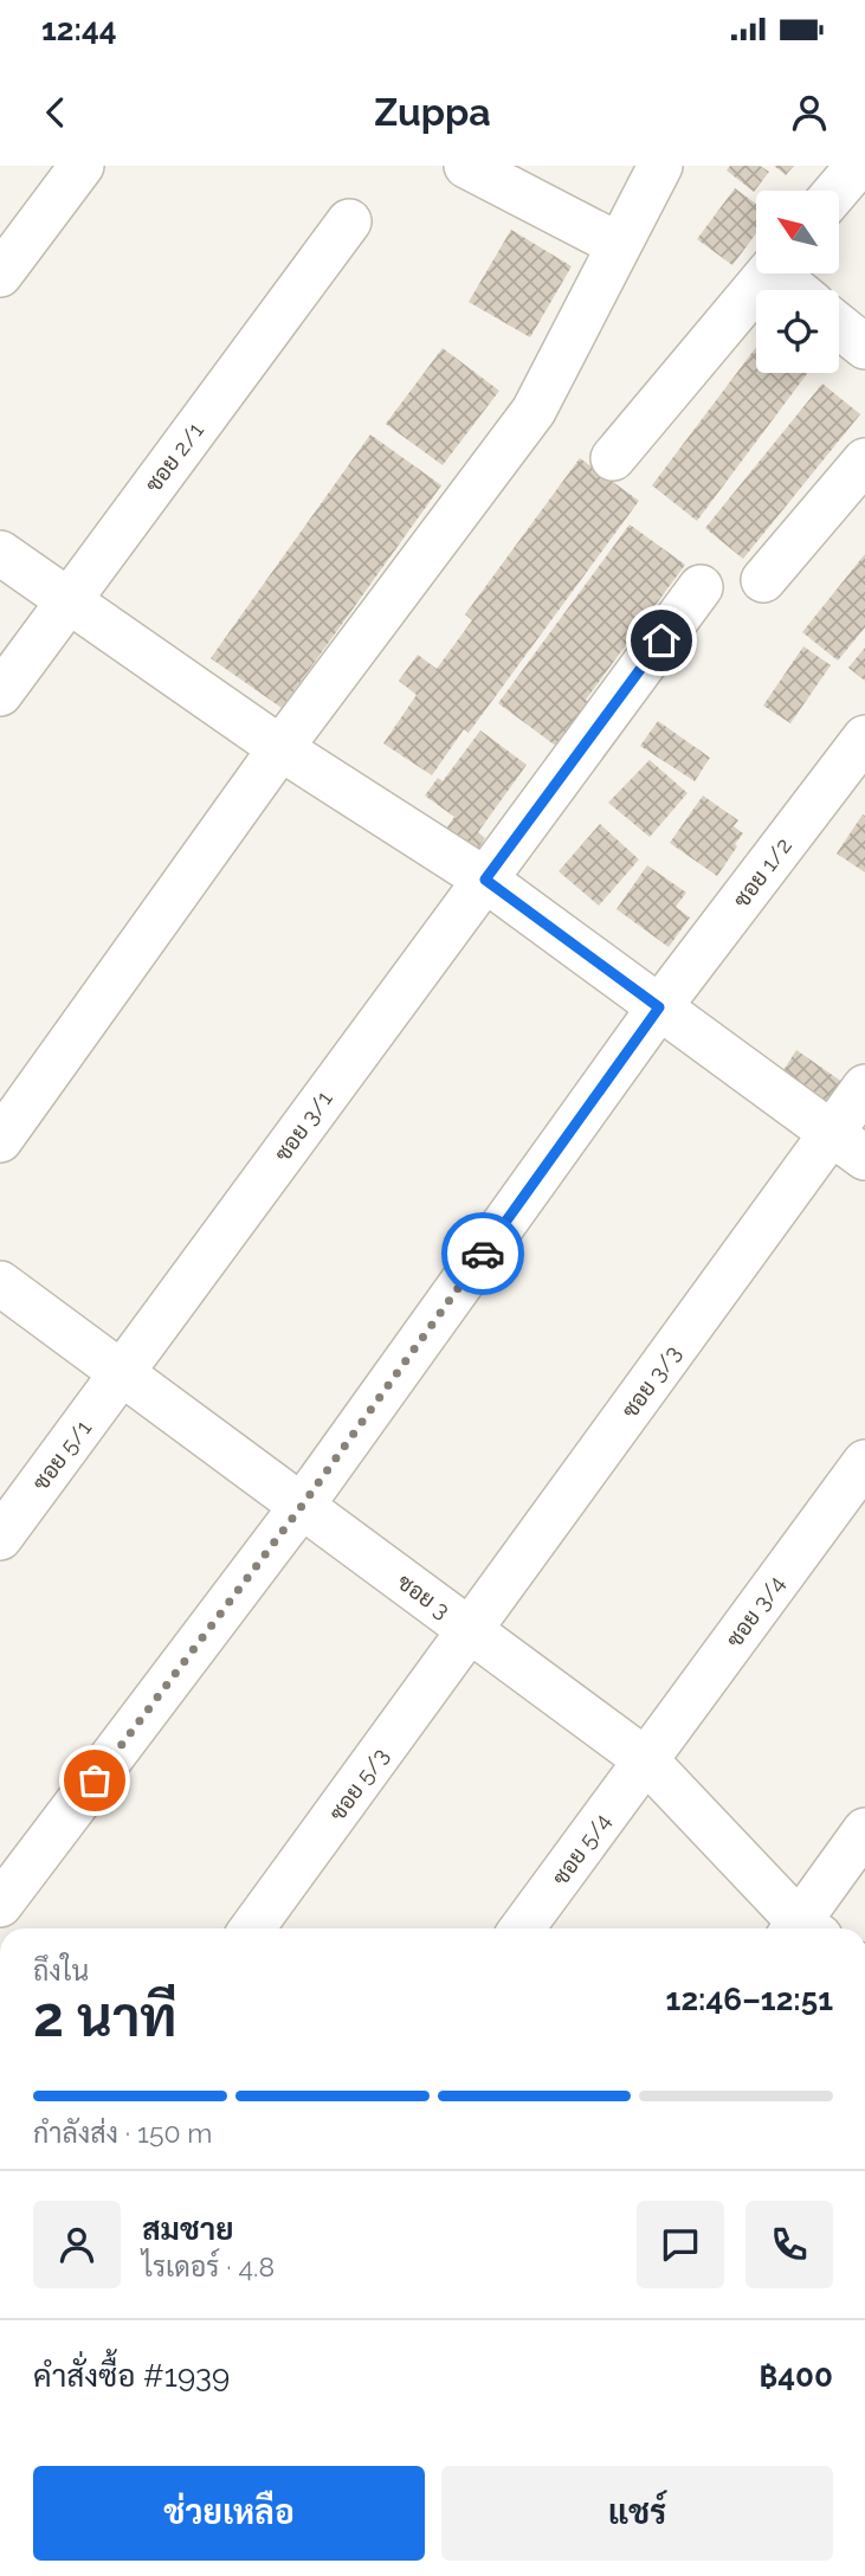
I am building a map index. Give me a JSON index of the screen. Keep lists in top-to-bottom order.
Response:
{
  "streets": {
    "street": [
      "ซอย 2/1",
      "ซอย 1/2",
      "ซอย 3/1",
      "ซอย 3/3",
      "ซอย 5/1",
      "ซอย 3",
      "ซอย 3/4",
      "ซอย 5/3",
      "ซอย 5/4"
    ]
  },
  "crossings": [
    ["ซอย 1/2", "ซอย 3"],
    ["ซอย 3/1", "ซอย 5/1"],
    ["ซอย 3/1", "ซอย 3"],
    ["ซอย 3/3", "ซอย 3"],
    ["ซอย 3/3", "ซอย 5/3"],
    ["ซอย 5/1", "ซอย 3"],
    ["ซอย 3", "ซอย 3/4"],
    ["ซอย 3", "ซอย 5/3"],
    ["ซอย 3", "ซอย 5/4"],
    ["ซอย 3/4", "ซอย 5/4"]
  ],
  "north": "top left",
  "page": {
    "status": "12:44",
    "header": "Zuppa",
    "heading": ["2 นาที", "ถึงใน", "12:46–12:51"],
    "panel": [
      "สมชาย",
      "ไรเดอร์ · 4.8",
      "คำสั่งซื้อ #1939",
      "฿400"
    ],
    "bar": "กำลังส่ง · 150 m",
    "buttons": ["ช่วยเหลือ", "แชร์"]
  }
}
